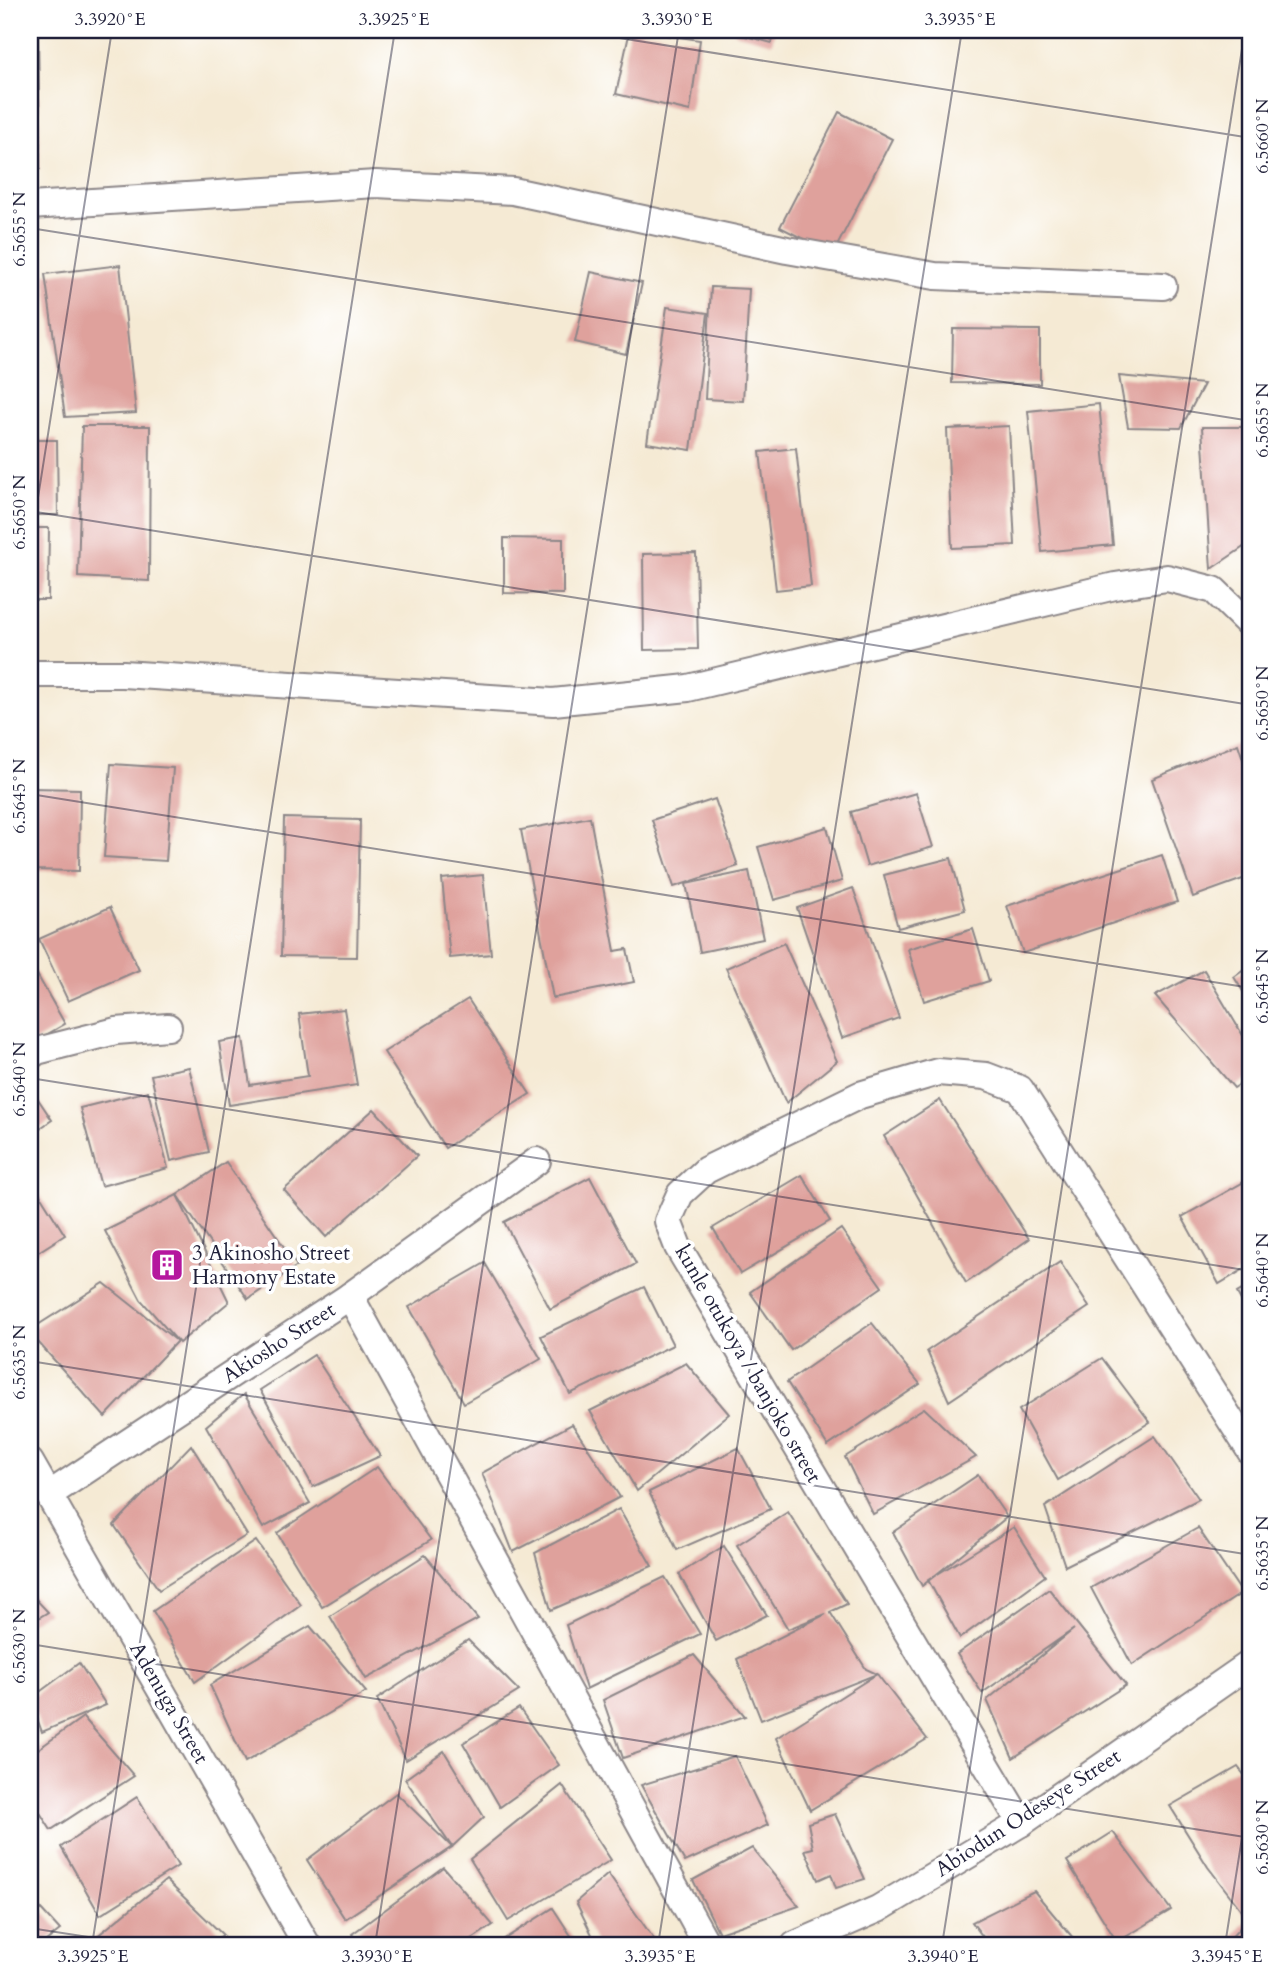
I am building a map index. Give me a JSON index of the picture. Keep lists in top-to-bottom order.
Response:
{
  "streets": {
    "street": [
      "Akiosho Street",
      "kunle otukoya / banjoko street",
      "Adenuga Street",
      "Abiodun Odeseye Street"
    ]
  },
  "crossings": [
    ["Akiosho Street", "Adenuga Street"],
    ["kunle otukoya / banjoko street", "Abiodun Odeseye Street"]
  ],
  "places": {
    "building": ["3 Akinosho Street Harmony Estate"]
  },
  "coordinates": [
    "3.3920°E",
    "3.3925°E",
    "3.3930°E",
    "3.3935°E",
    "6.5660°N",
    "6.5655°N",
    "6.5650°N",
    "6.5645°N",
    "6.5640°N",
    "6.5635°N",
    "6.5630°N",
    "3.3940°E",
    "3.3945°E"
  ]
}
